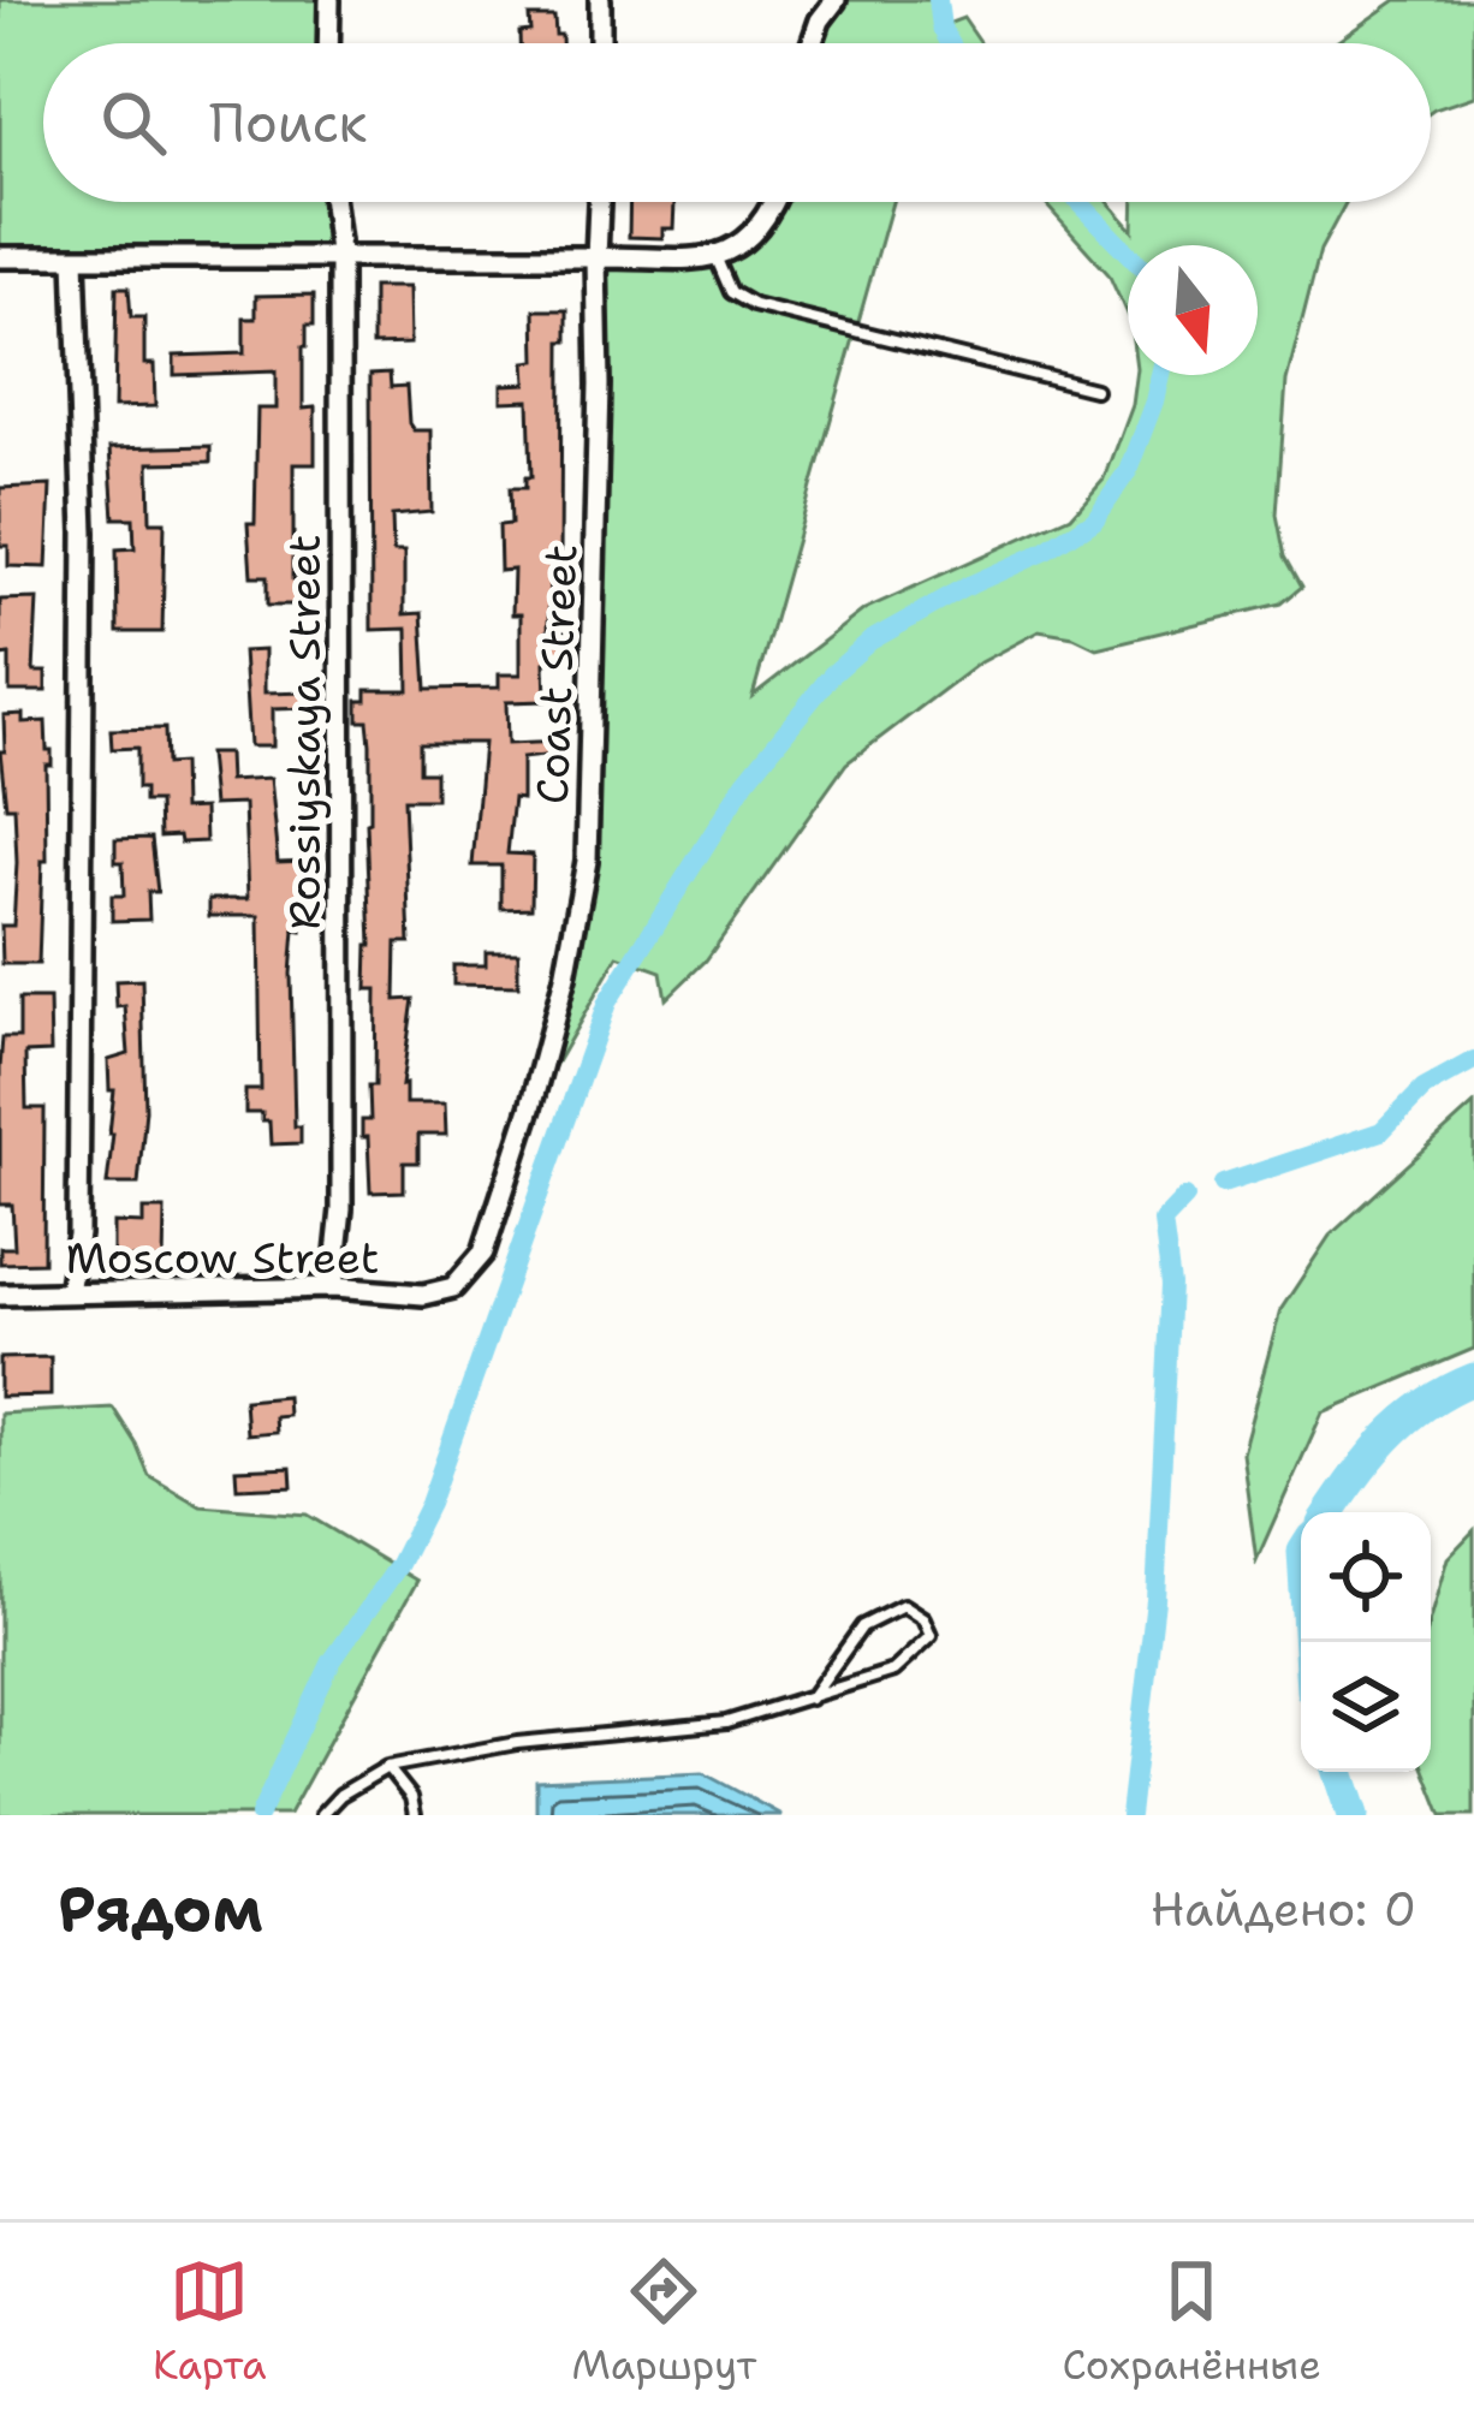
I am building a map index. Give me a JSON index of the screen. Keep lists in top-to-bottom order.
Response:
{
  "streets": {
    "street": ["Coast Street", "Rossiyskaya Street", "Moscow Street"]
  },
  "crossings": [
    ["Coast Street", "Moscow Street"],
    ["Rossiyskaya Street", "Moscow Street"]
  ],
  "north": "bottom",
  "page": {
    "search": "Поиск",
    "heading": ["Рядом", "Найдено: 0"],
    "nav": ["Карта", "Маршрут", "Сохранённые"]
  }
}
